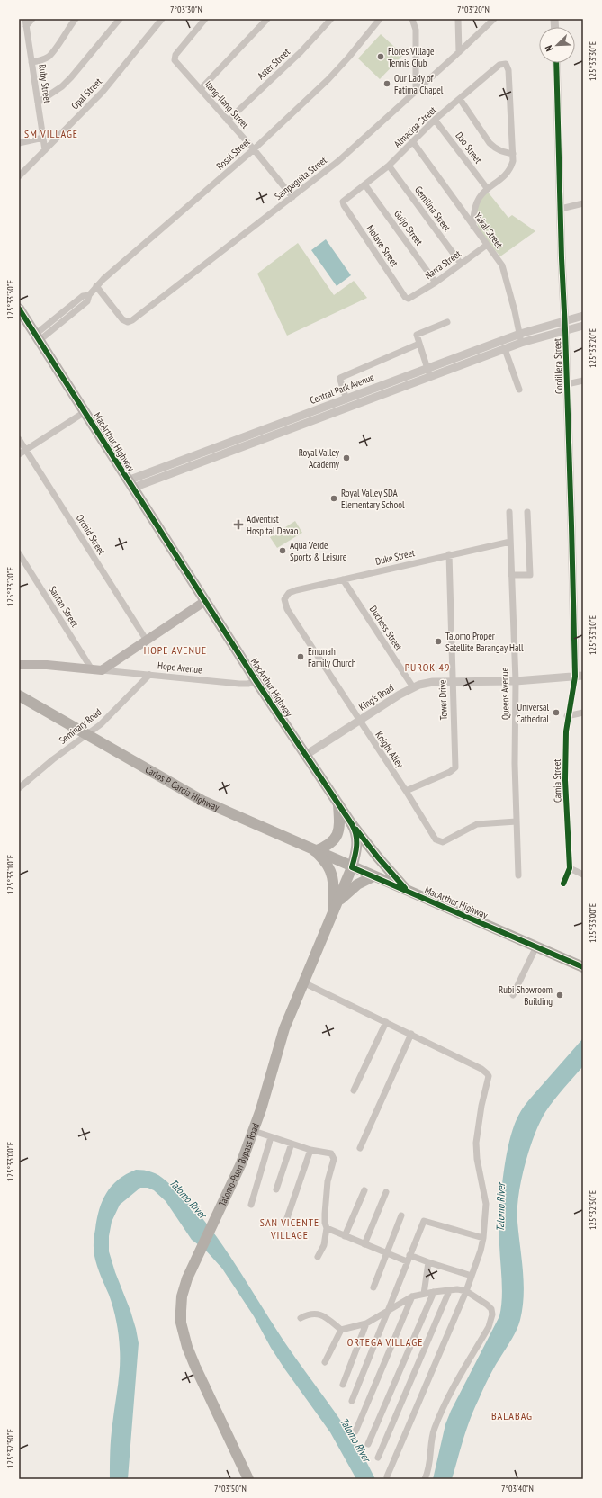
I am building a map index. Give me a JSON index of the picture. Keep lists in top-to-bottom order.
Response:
{
  "streets": {
    "highway": ["MacArthur Highway", "Carlos P. Garcia Highway", "Talomo-Puan Bypass Road"],
    "main road": ["Hope Avenue"],
    "street": [
      "Aster Street",
      "Ruby Street",
      "Opal Street",
      "Ilang-Ilang Street",
      "Almaciga Street",
      "Dao Street",
      "Rosal Street",
      "Sampaguita Street",
      "Gemilina Street",
      "Guijo Street",
      "Yakal Street",
      "Molave Street",
      "Narra Street",
      "Cordillera Street",
      "Central Park Avenue",
      "Orchid Street",
      "Duke Street",
      "Santan Street",
      "Duchess Street",
      "Queens Avenue",
      "King's Road",
      "Tower Drive",
      "Seminary Road",
      "Knight Alley",
      "Camia Street"
    ]
  },
  "crossings": [
    ["Aster Street", "Ilang-Ilang Street"],
    ["Ruby Street", "Opal Street"],
    ["Ilang-Ilang Street", "Rosal Street"],
    ["Ilang-Ilang Street", "Sampaguita Street"],
    ["Almaciga Street", "Dao Street"],
    ["Almaciga Street", "Gemilina Street"],
    ["Almaciga Street", "Guijo Street"],
    ["Almaciga Street", "Yakal Street"],
    ["Almaciga Street", "Molave Street"],
    ["Rosal Street", "Sampaguita Street"],
    ["Rosal Street", "MacArthur Highway"],
    ["Gemilina Street", "Narra Street"],
    ["Guijo Street", "Narra Street"],
    ["Yakal Street", "Narra Street"],
    ["Yakal Street", "Central Park Avenue"],
    ["Molave Street", "Narra Street"],
    ["Cordillera Street", "Central Park Avenue"],
    ["Cordillera Street", "King's Road"],
    ["Cordillera Street", "Camia Street"],
    ["Central Park Avenue", "MacArthur Highway"],
    ["MacArthur Highway", "Hope Avenue"],
    ["MacArthur Highway", "King's Road"],
    ["MacArthur Highway", "Carlos P. Garcia Highway"],
    ["MacArthur Highway", "Talomo-Puan Bypass Road"],
    ["Duke Street", "Duchess Street"],
    ["Duke Street", "Queens Avenue"],
    ["Duke Street", "Tower Drive"],
    ["Duke Street", "Knight Alley"],
    ["Santan Street", "Hope Avenue"],
    ["Duchess Street", "King's Road"],
    ["Hope Avenue", "Seminary Road"],
    ["Queens Avenue", "King's Road"],
    ["Queens Avenue", "Knight Alley"],
    ["King's Road", "Tower Drive"],
    ["King's Road", "Knight Alley"],
    ["King's Road", "Camia Street"],
    ["Tower Drive", "Knight Alley"],
    ["Seminary Road", "Carlos P. Garcia Highway"],
    ["Carlos P. Garcia Highway", "Talomo-Puan Bypass Road"]
  ],
  "districts": [
    "SM VILLAGE",
    "HOPE AVENUE",
    "PUROK 49",
    "SAN VICENTE VILLAGE",
    "ORTEGA VILLAGE",
    "BALABAG"
  ],
  "water": ["Talomo River"],
  "places": {
    "other": [
      "Flores Village Tennis Club",
      "Our Lady of Fatima Chapel",
      "Royal Valley Academy",
      "Royal Valley SDA Elementary School",
      "Aqua Verde Sports & Leisure",
      "Talomo Proper Satellite Barangay Hall",
      "Emunah Family Church",
      "Universal Cathedral",
      "Rubi Showroom Building"
    ],
    "health": ["Adventist Hospital Davao"]
  },
  "north": "bottom left",
  "coordinates": [
    "7°03'30\"N",
    "7°03'20\"N",
    "125°33'30\"E",
    "125°33'20\"E",
    "125°33'10\"E",
    "125°33'00\"E",
    "125°32'50\"E",
    "7°03'50\"N",
    "7°03'40\"N"
  ]
}
